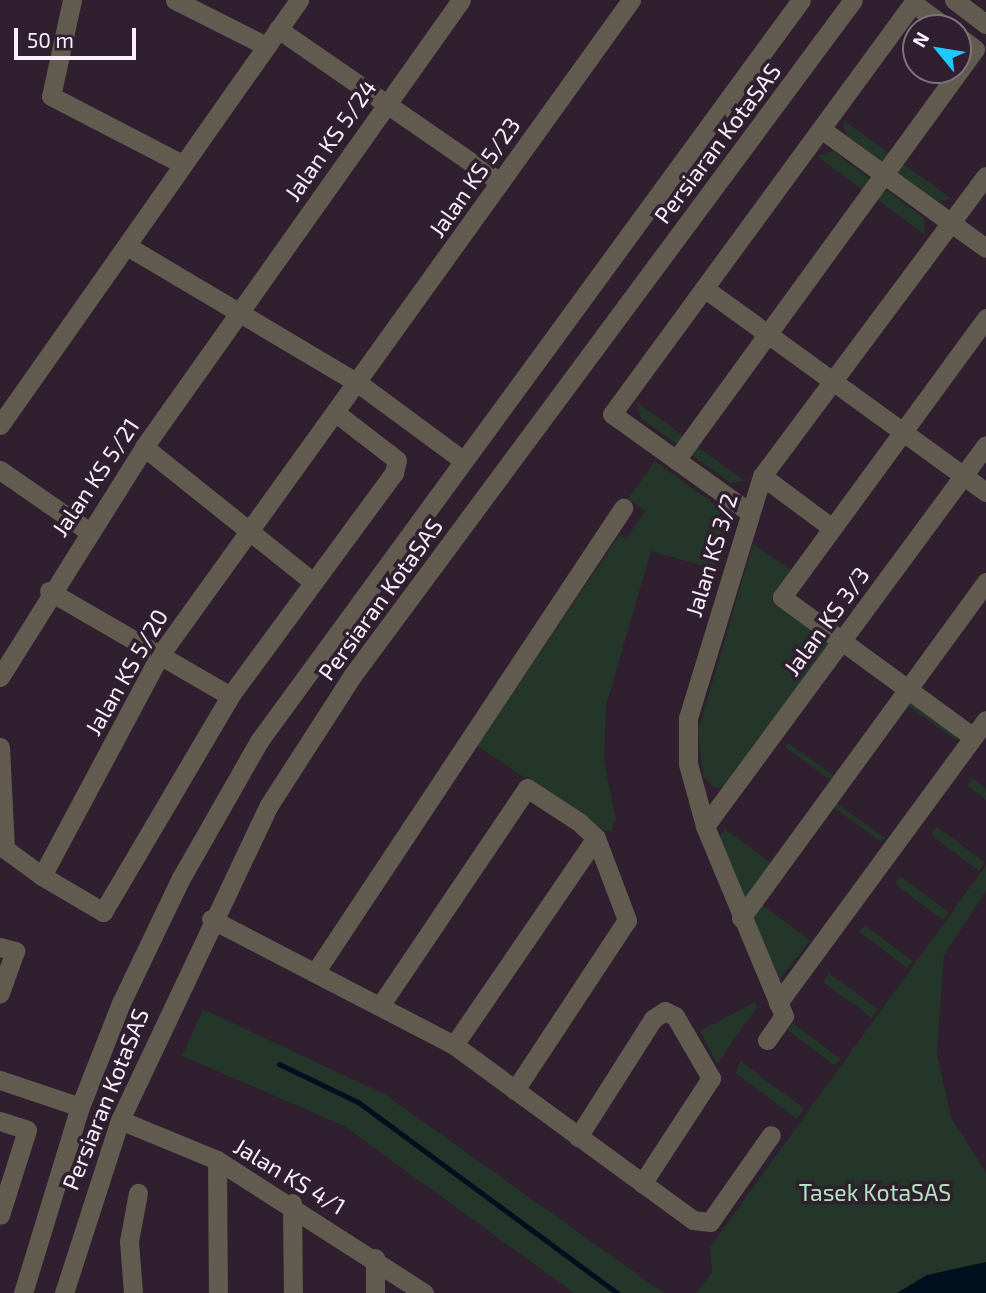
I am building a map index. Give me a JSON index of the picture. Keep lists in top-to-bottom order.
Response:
{
  "streets": {
    "street": [
      "Jalan KS 5/24",
      "Persiaran KotaSAS",
      "Jalan KS 5/23",
      "Jalan KS 5/21",
      "Jalan KS 3/2",
      "Jalan KS 3/3",
      "Jalan KS 5/20",
      "Jalan KS 4/1"
    ]
  },
  "crossings": [
    ["Jalan KS 5/24", "Jalan KS 5/21"],
    ["Persiaran KotaSAS", "Jalan KS 4/1"],
    ["Jalan KS 5/23", "Jalan KS 5/20"],
    ["Jalan KS 3/2", "Jalan KS 3/3"]
  ],
  "parks": ["Tasek KotaSAS"],
  "scale_bar": "50 m",
  "north": "top left"
}
